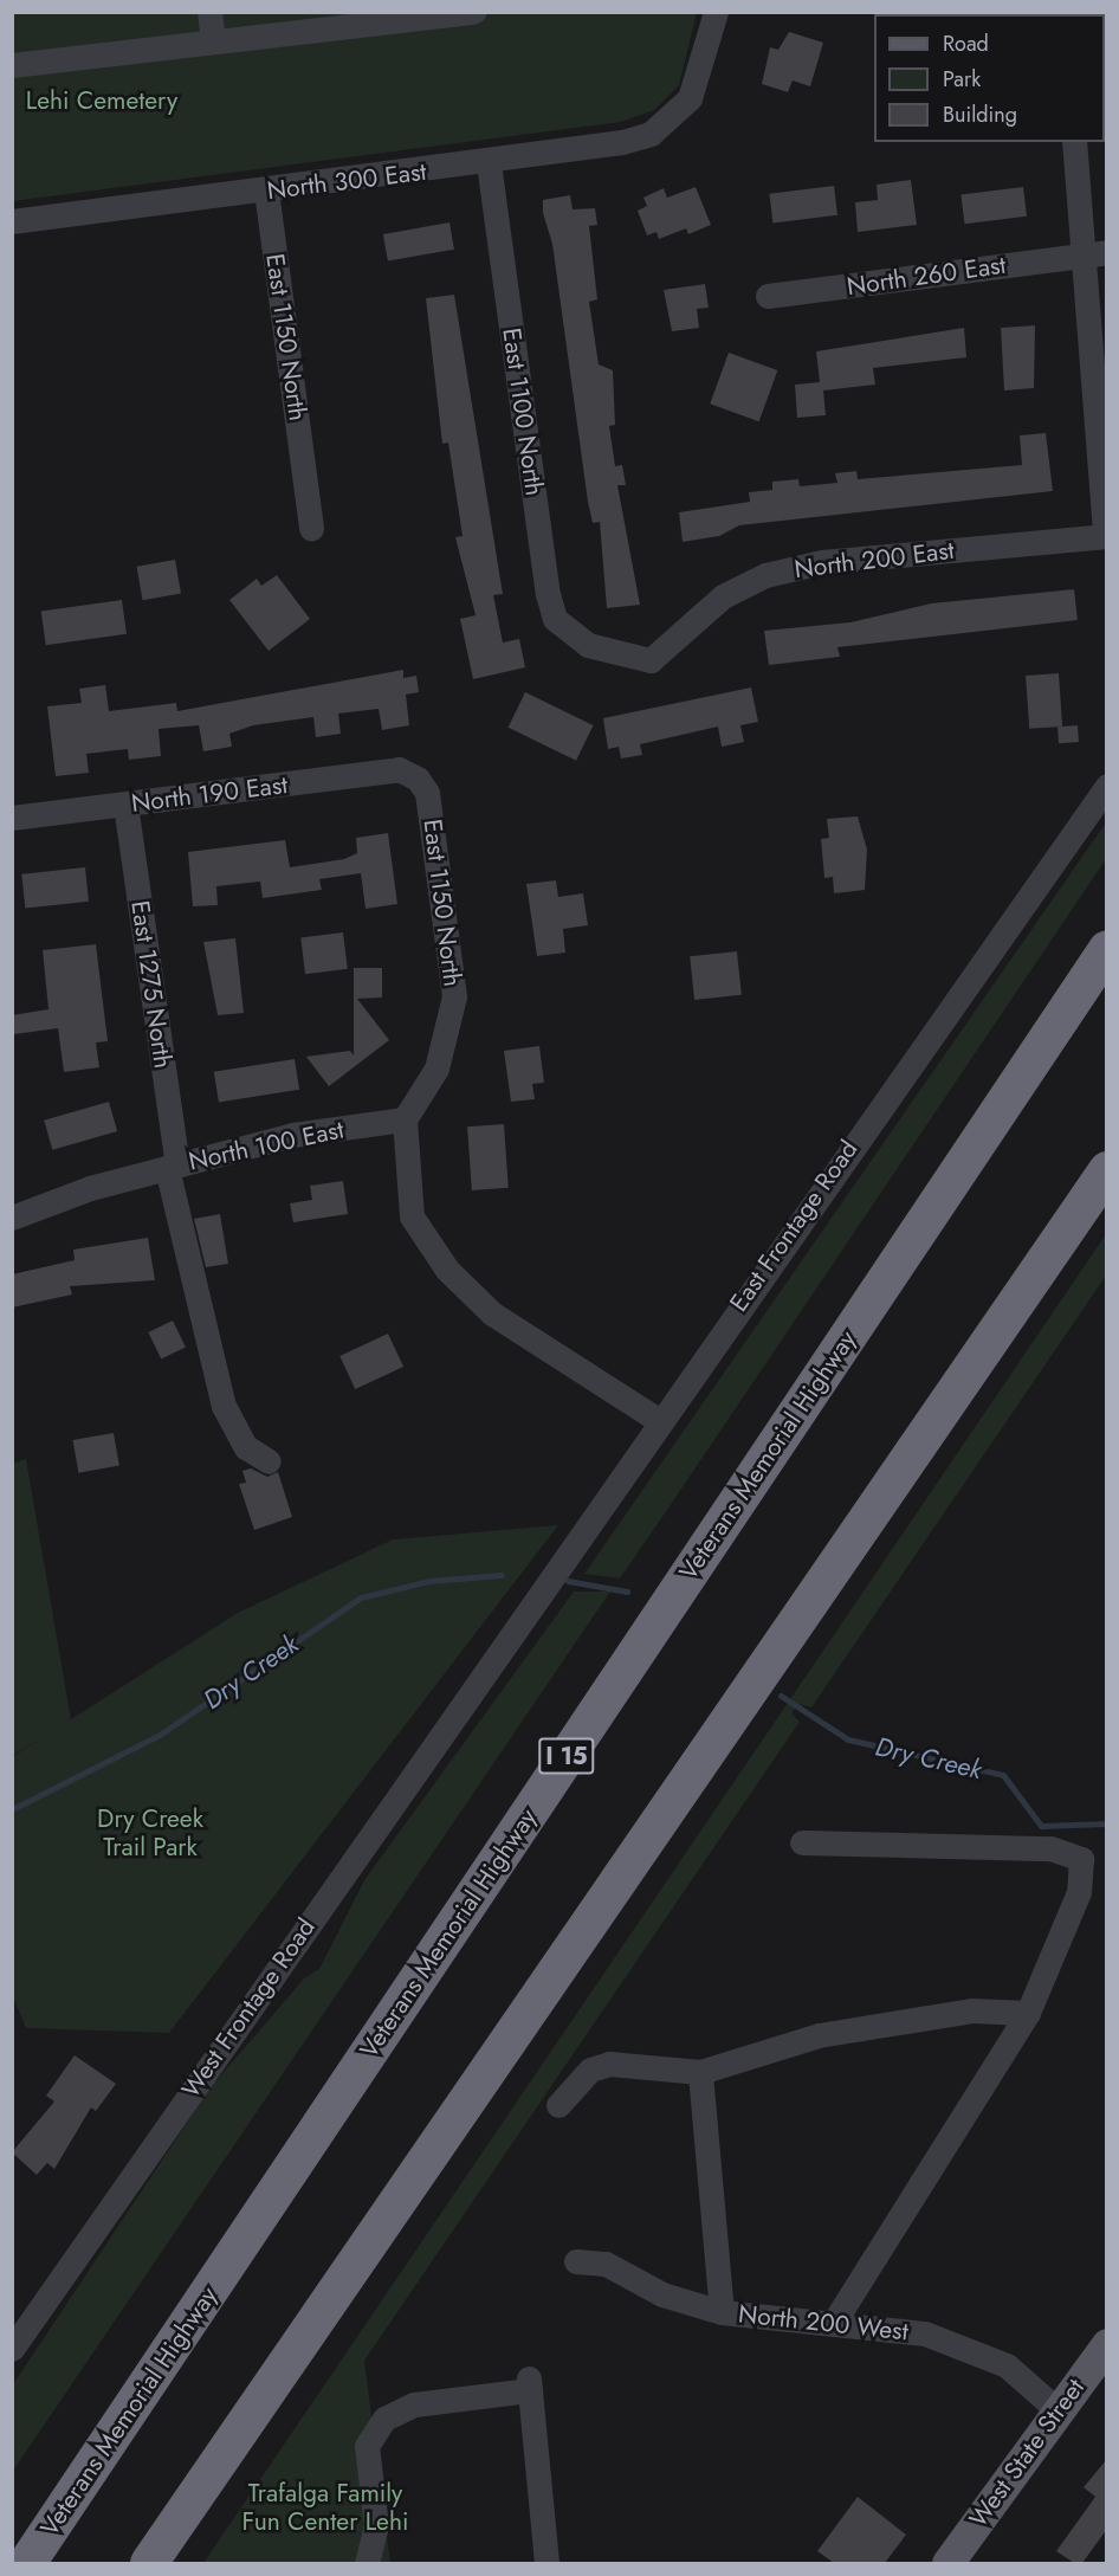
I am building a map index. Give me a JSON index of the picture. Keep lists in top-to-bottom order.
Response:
{
  "streets": {
    "highway": ["Veterans Memorial Highway", "I 15"],
    "main road": ["West State Street"],
    "street": [
      "North 300 East",
      "North 260 East",
      "East 1150 North",
      "East 1100 North",
      "North 200 East",
      "North 190 East",
      "East 1275 North",
      "North 100 East",
      "East Frontage Road",
      "West Frontage Road",
      "North 200 West"
    ]
  },
  "crossings": [
    ["North 300 East", "East 1150 North"],
    ["North 300 East", "East 1100 North"],
    ["East 1150 North", "North 190 East"],
    ["East 1150 North", "North 100 East"],
    ["East 1100 North", "North 200 East"],
    ["North 190 East", "East 1275 North"],
    ["East 1275 North", "North 100 East"],
    ["East Frontage Road", "West Frontage Road"],
    ["North 200 West", "West State Street"]
  ],
  "water": ["Dry Creek"],
  "parks": ["Lehi Cemetery", "Dry Creek Trail Park", "Trafalga Family Fun Center Lehi"],
  "legend": ["Road", "Park", "Building"]
}
